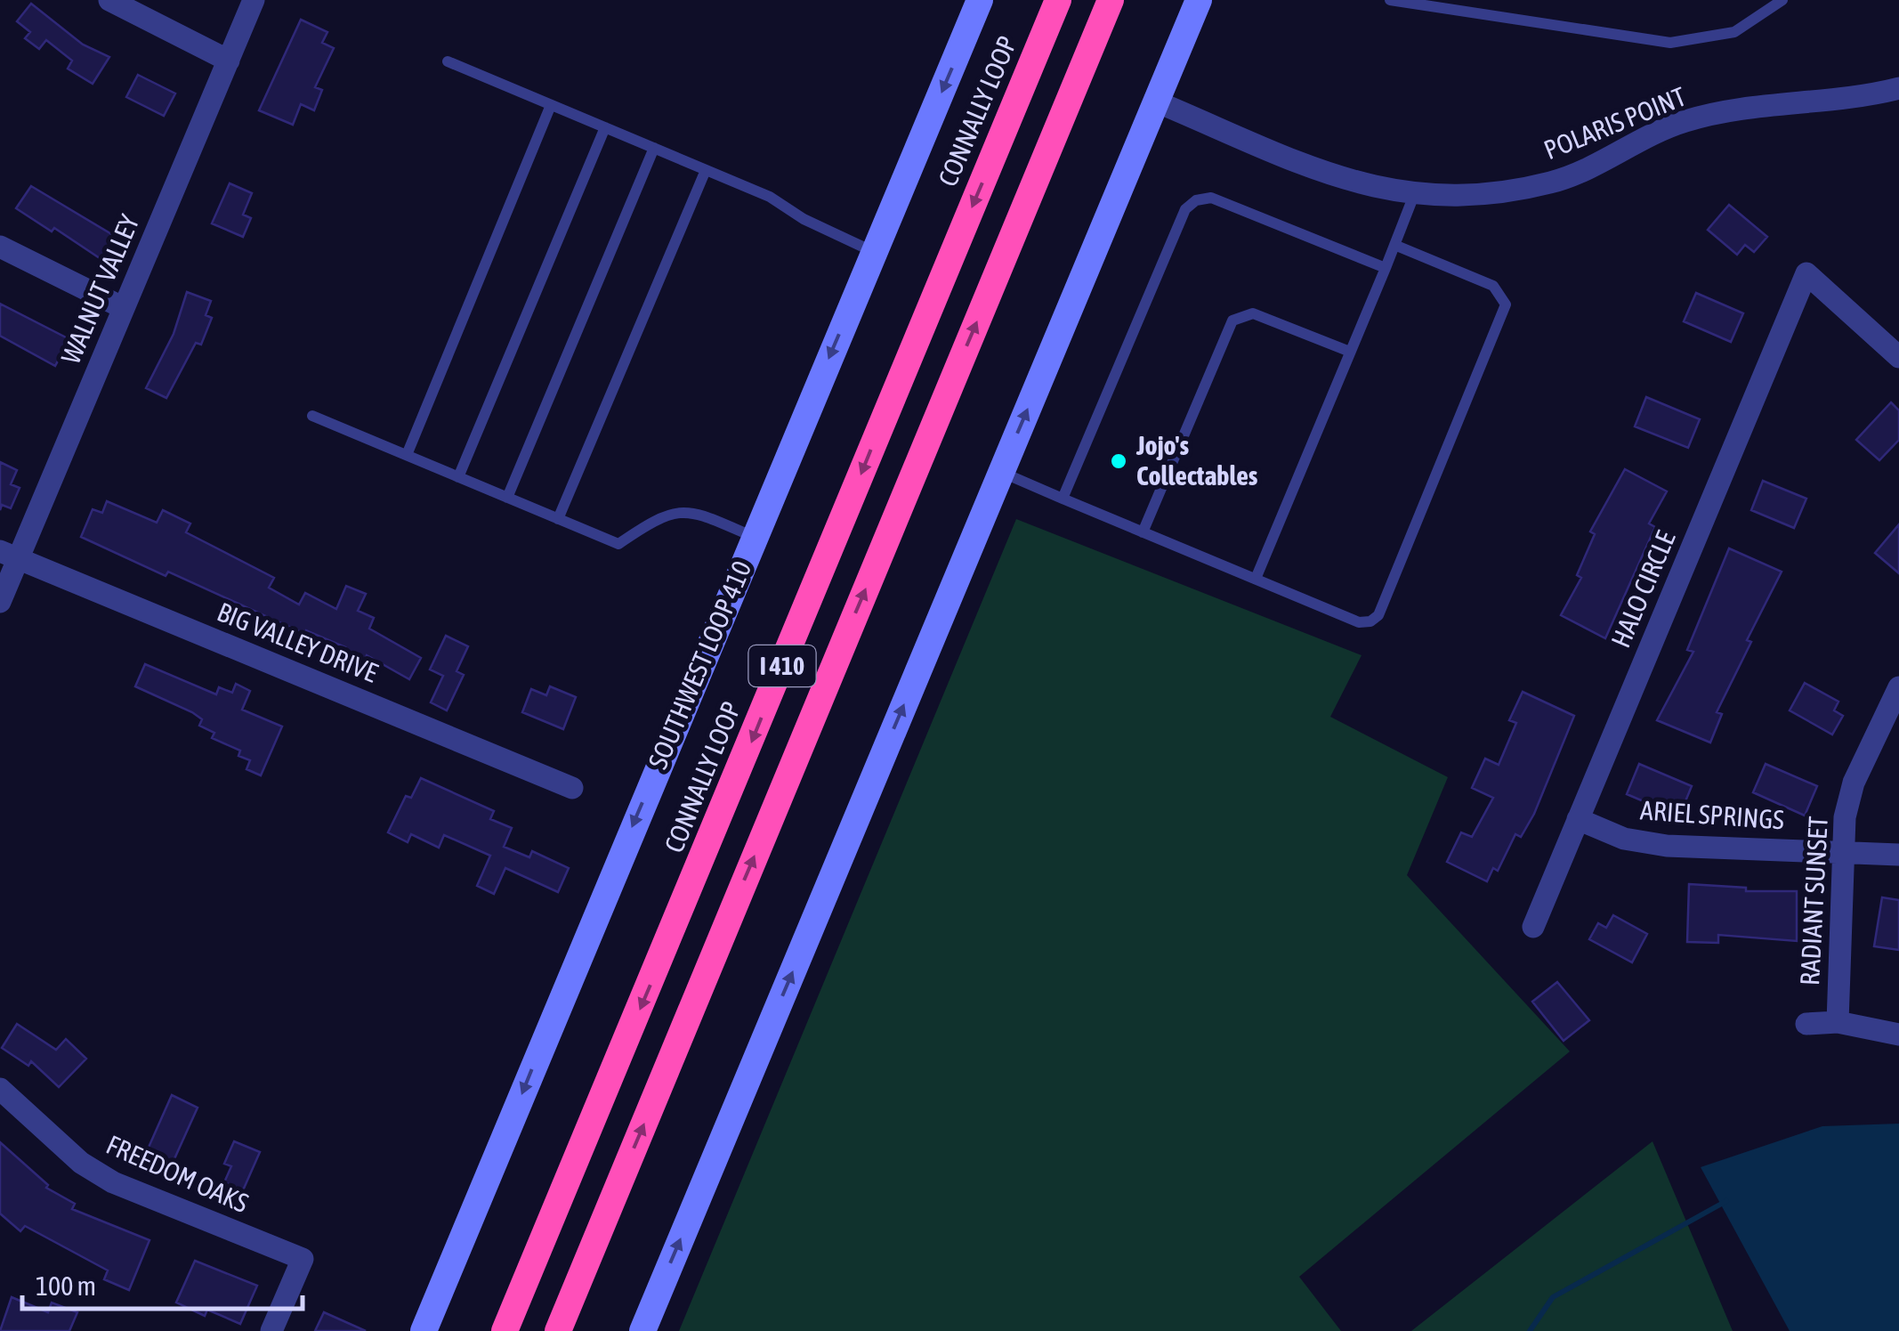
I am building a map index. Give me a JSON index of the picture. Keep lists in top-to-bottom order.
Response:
{
  "streets": {
    "highway": ["CONNALLY LOOP", "I 410"],
    "main road": ["SOUTHWEST LOOP 410"],
    "street": [
      "POLARIS POINT",
      "WALNUT VALLEY",
      "HALO CIRCLE",
      "BIG VALLEY DRIVE",
      "ARIEL SPRINGS",
      "RADIANT SUNSET",
      "FREEDOM OAKS"
    ]
  },
  "crossings": [
    ["WALNUT VALLEY", "BIG VALLEY DRIVE"],
    ["HALO CIRCLE", "ARIEL SPRINGS"],
    ["ARIEL SPRINGS", "RADIANT SUNSET"]
  ],
  "places": ["Jojo's Collectables"],
  "scale_bar": "100 m"
}
